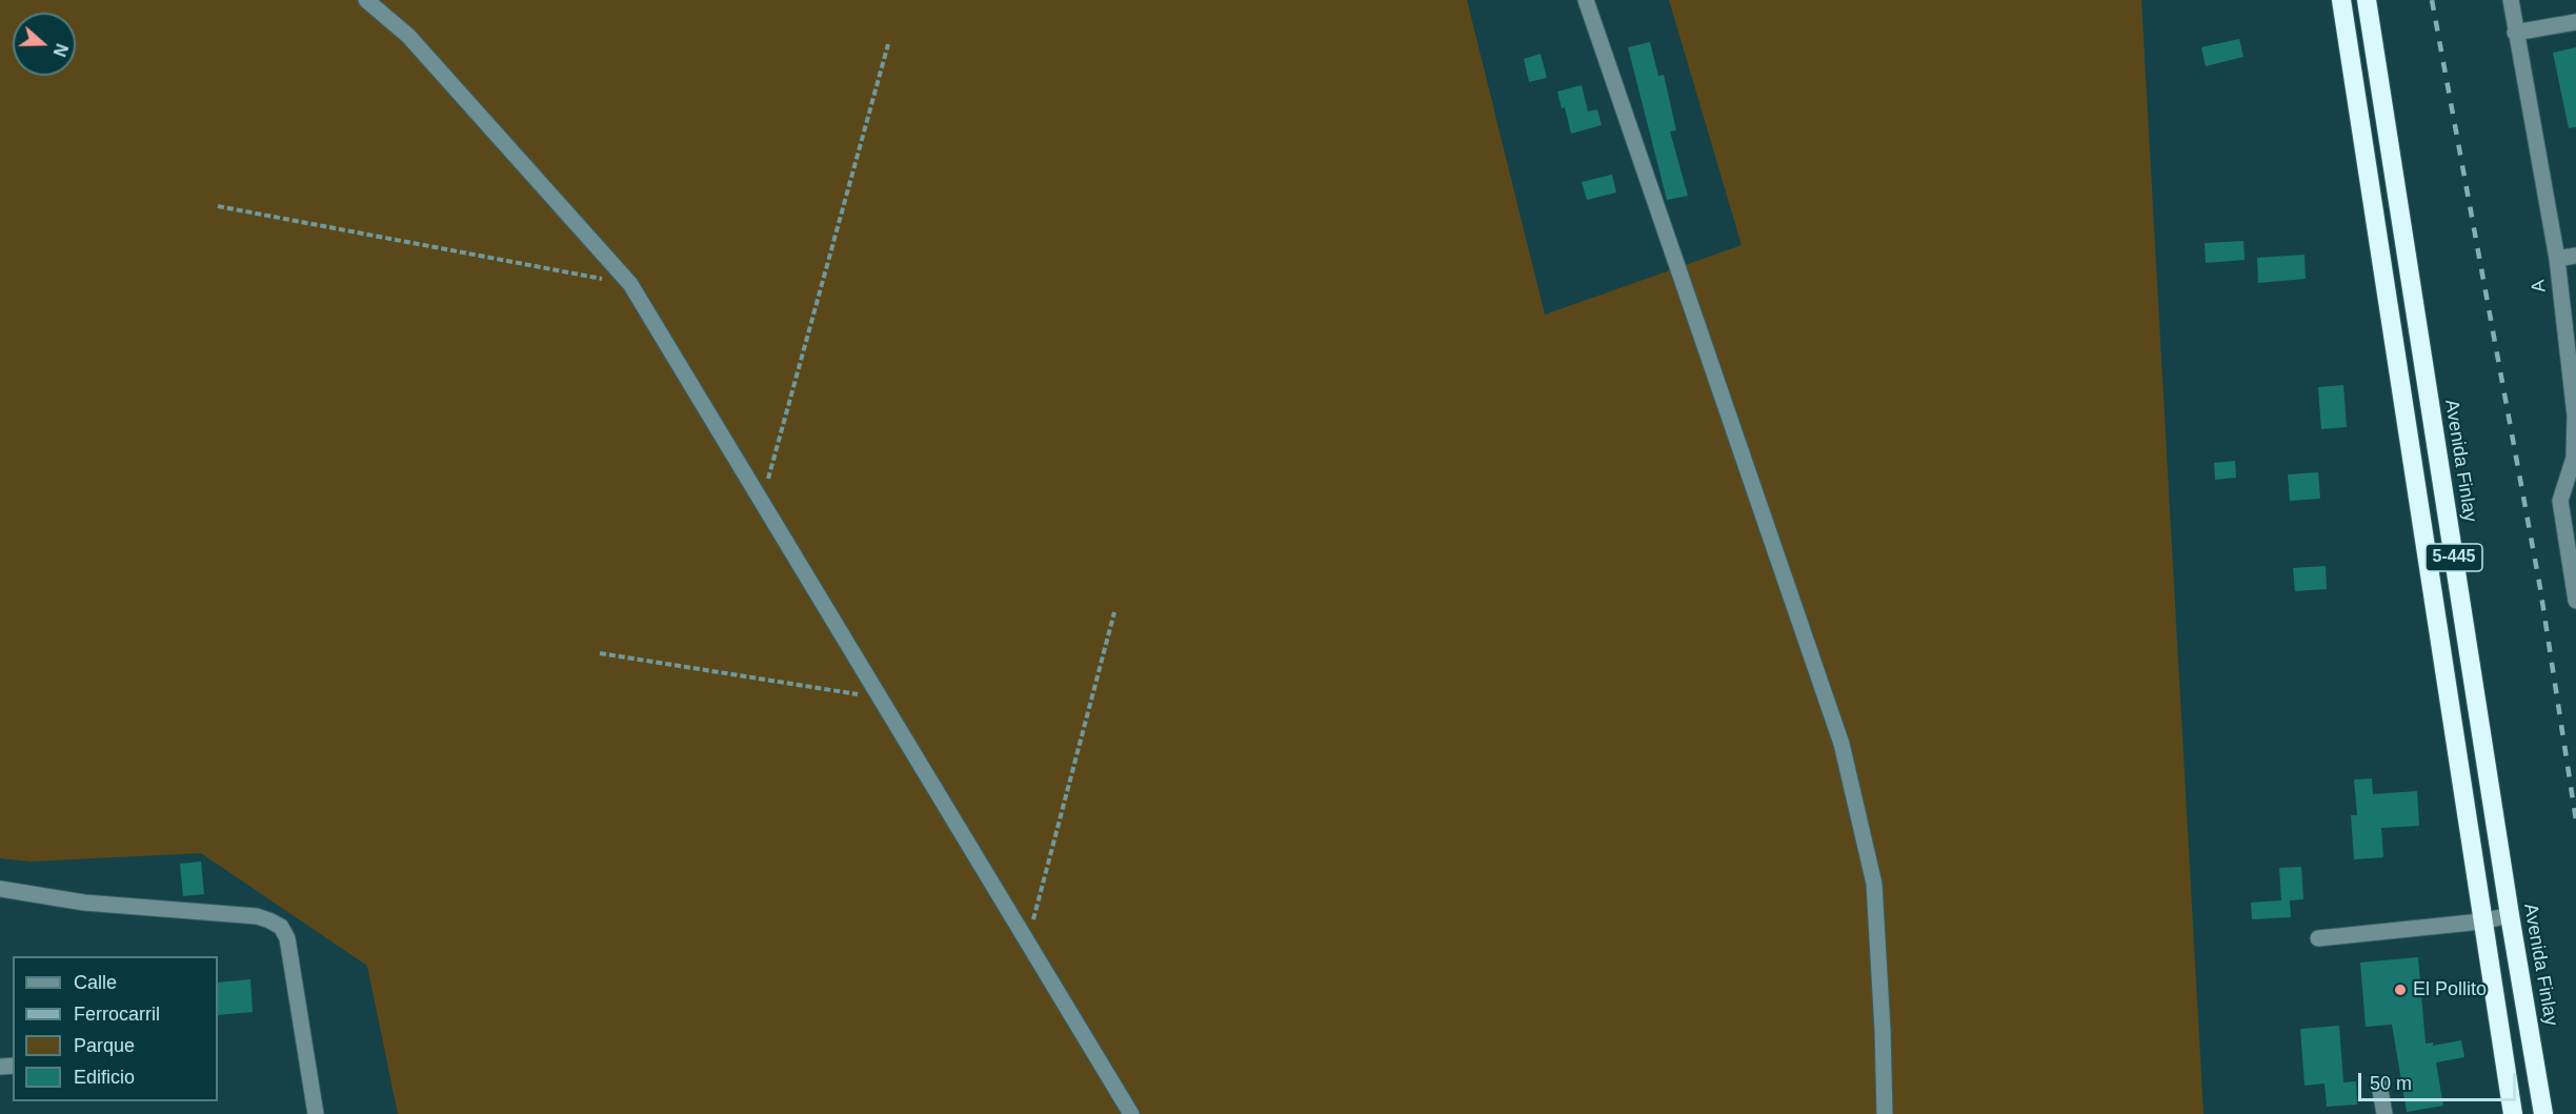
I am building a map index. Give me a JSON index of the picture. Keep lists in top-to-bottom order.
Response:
{
  "streets": {
    "highway": ["Avenida Finlay", "5-445"],
    "street": ["A"]
  },
  "places": ["El Pollito"],
  "legend": [
    "Calle",
    "Ferrocarril",
    "Parque",
    "Edificio"
  ],
  "scale_bar": "50 m",
  "north": "right"
}
